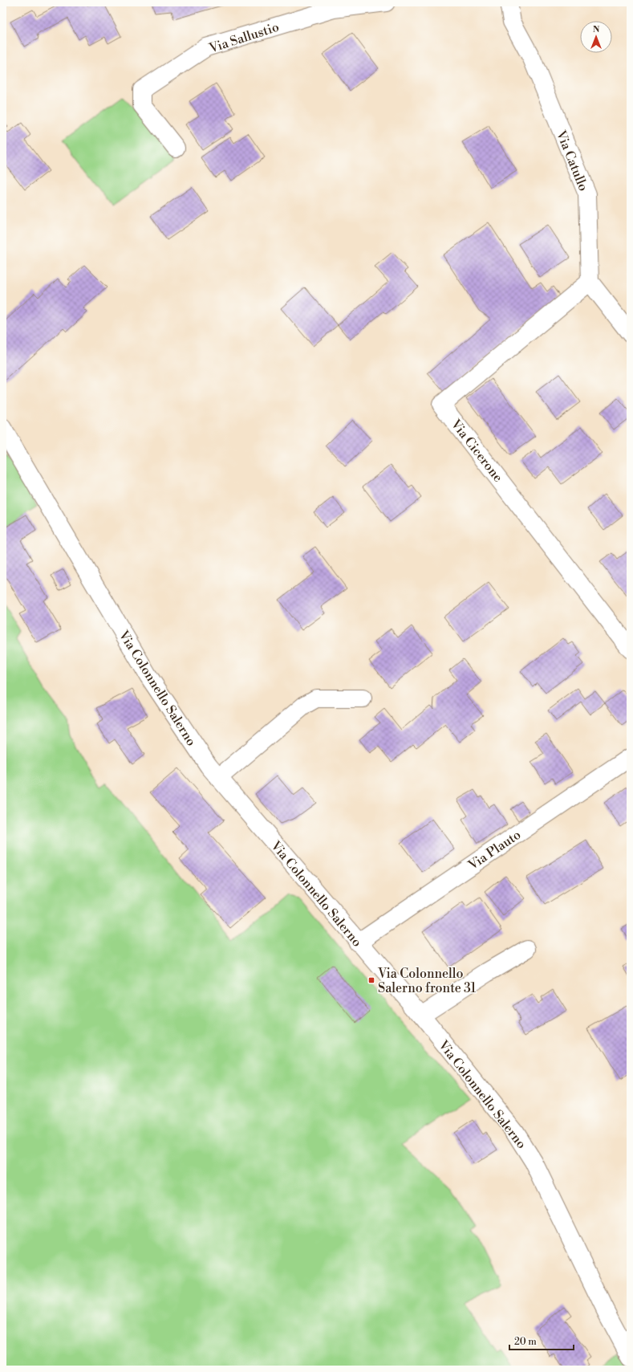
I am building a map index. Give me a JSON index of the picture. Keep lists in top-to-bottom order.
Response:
{
  "streets": {
    "street": [
      "Via Sallustio",
      "Via Catullo",
      "Via Cicerone",
      "Via Colonnello Salerno",
      "Via Plauto"
    ]
  },
  "crossings": [
    ["Via Catullo", "Via Cicerone"],
    ["Via Colonnello Salerno", "Via Plauto"]
  ],
  "places": {
    "transit": ["Via Colonnello Salerno fronte 31"]
  },
  "scale_bar": "20 m",
  "north": "top"
}
